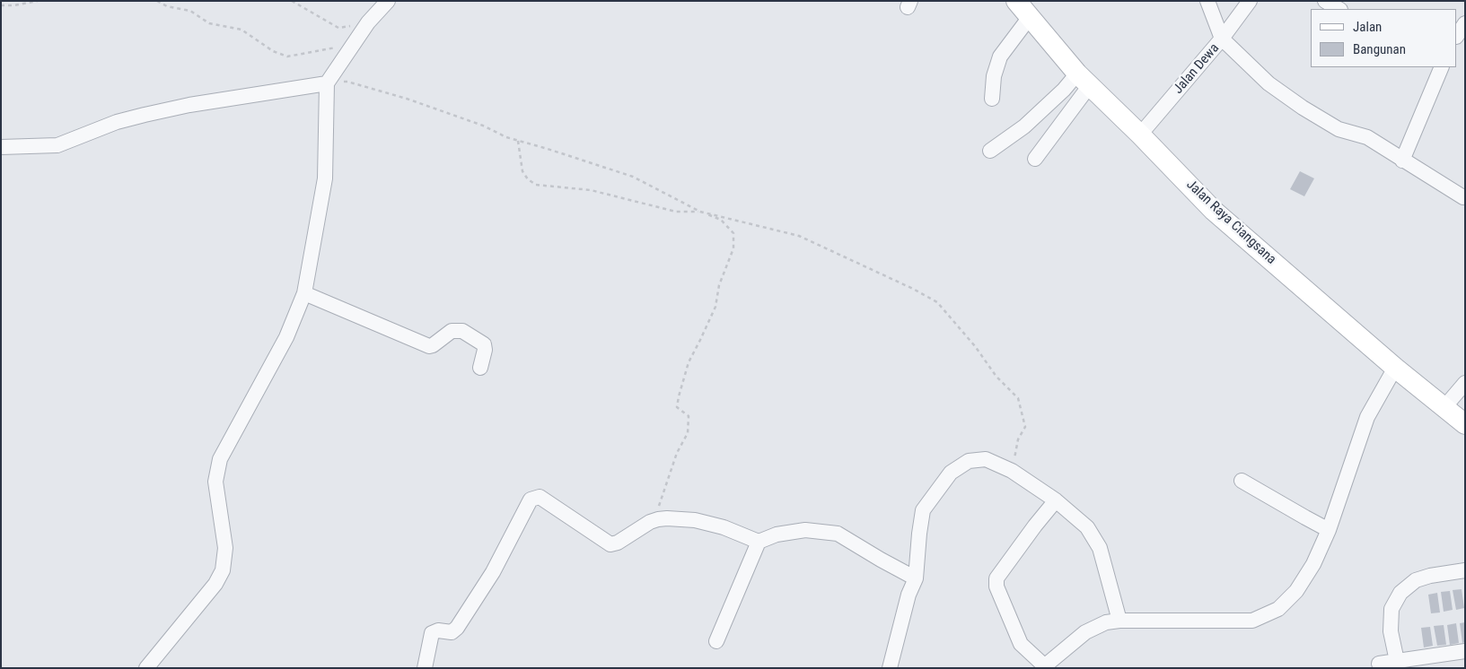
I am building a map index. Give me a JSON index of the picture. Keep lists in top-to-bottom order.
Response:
{
  "streets": {
    "main road": ["Jalan Raya Ciangsana"],
    "street": ["Jalan Dewa"]
  },
  "crossings": [
    ["Jalan Dewa", "Jalan Raya Ciangsana"]
  ],
  "legend": ["Jalan", "Bangunan"]
}
